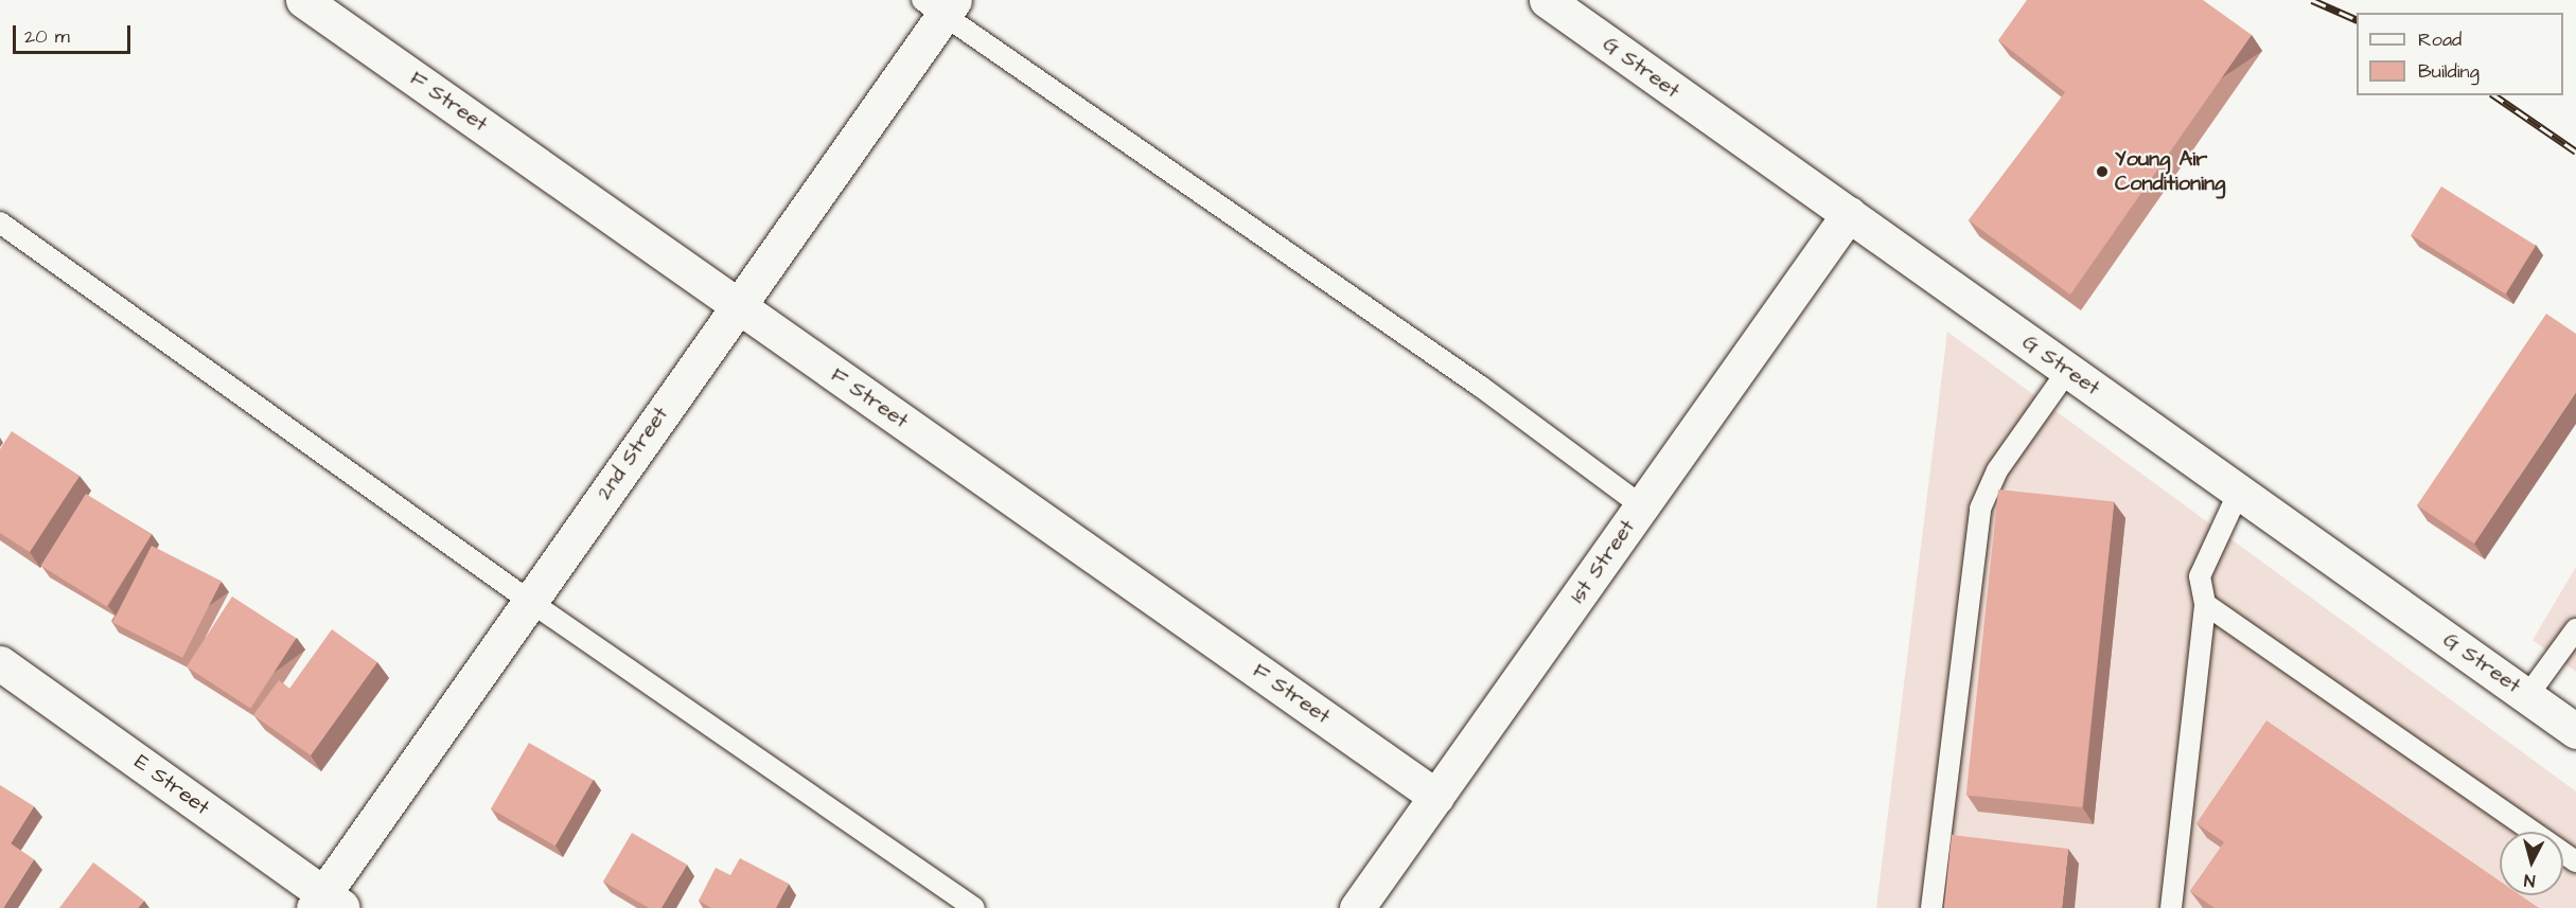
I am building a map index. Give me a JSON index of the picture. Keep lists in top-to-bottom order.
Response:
{
  "streets": {
    "street": [
      "G Street",
      "F Street",
      "2nd Street",
      "1st Street",
      "E Street"
    ]
  },
  "crossings": [
    ["G Street", "1st Street"],
    ["F Street", "2nd Street"],
    ["F Street", "1st Street"],
    ["2nd Street", "E Street"]
  ],
  "places": ["Young Air Conditioning"],
  "legend": ["Road", "Building"],
  "scale_bar": "20 m",
  "north": "bottom"
}
